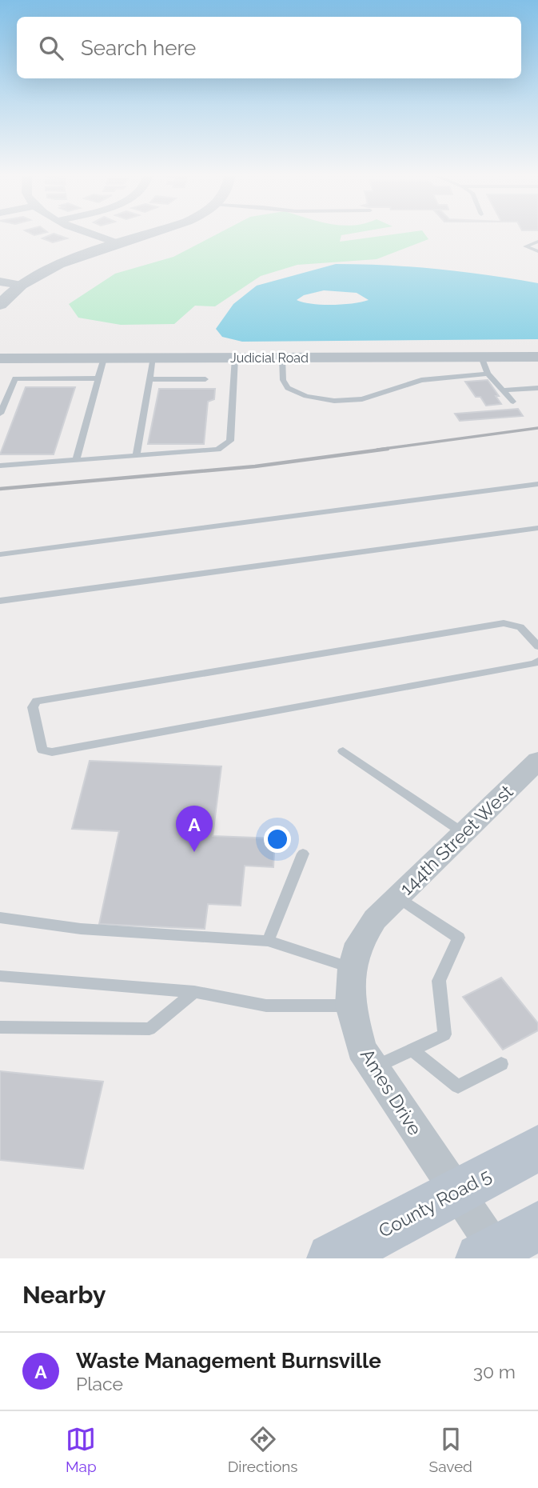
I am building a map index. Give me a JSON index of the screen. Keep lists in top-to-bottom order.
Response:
{
  "streets": {
    "main road": ["County Road 5"],
    "street": ["Judicial Road", "144th Street West", "Ames Drive"]
  },
  "crossings": [
    ["144th Street West", "Ames Drive"],
    ["Ames Drive", "County Road 5"]
  ],
  "page": {
    "search": "Search here",
    "pins": "A",
    "heading": "Nearby",
    "list": [
      {
        "mark": "A",
        "name": "Waste Management Burnsville",
        "note": "Place",
        "value": "30 m"
      }
    ],
    "nav": ["Map", "Directions", "Saved"]
  }
}
